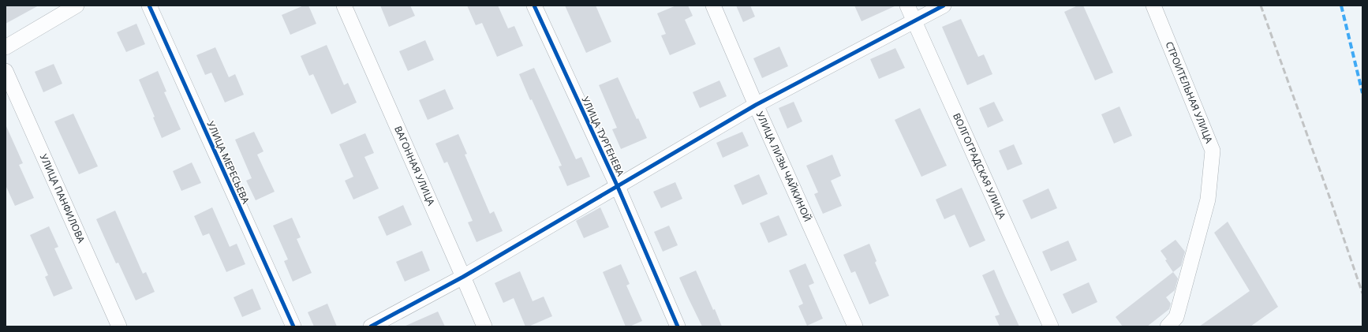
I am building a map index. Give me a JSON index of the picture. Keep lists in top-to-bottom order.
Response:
{
  "streets": {
    "street": [
      "СТРОИТЕЛЬНАЯ УЛИЦА",
      "УЛИЦА ТУРГЕНЕВА",
      "УЛИЦА МЕРЕСЬЕВА",
      "ВАГОННАЯ УЛИЦА",
      "ВОЛГОГРАДСКАЯ УЛИЦА",
      "УЛИЦА ЛИЗЫ ЧАЙКИНОЙ",
      "УЛИЦА ПАНФИЛОВА"
    ]
  }
}
